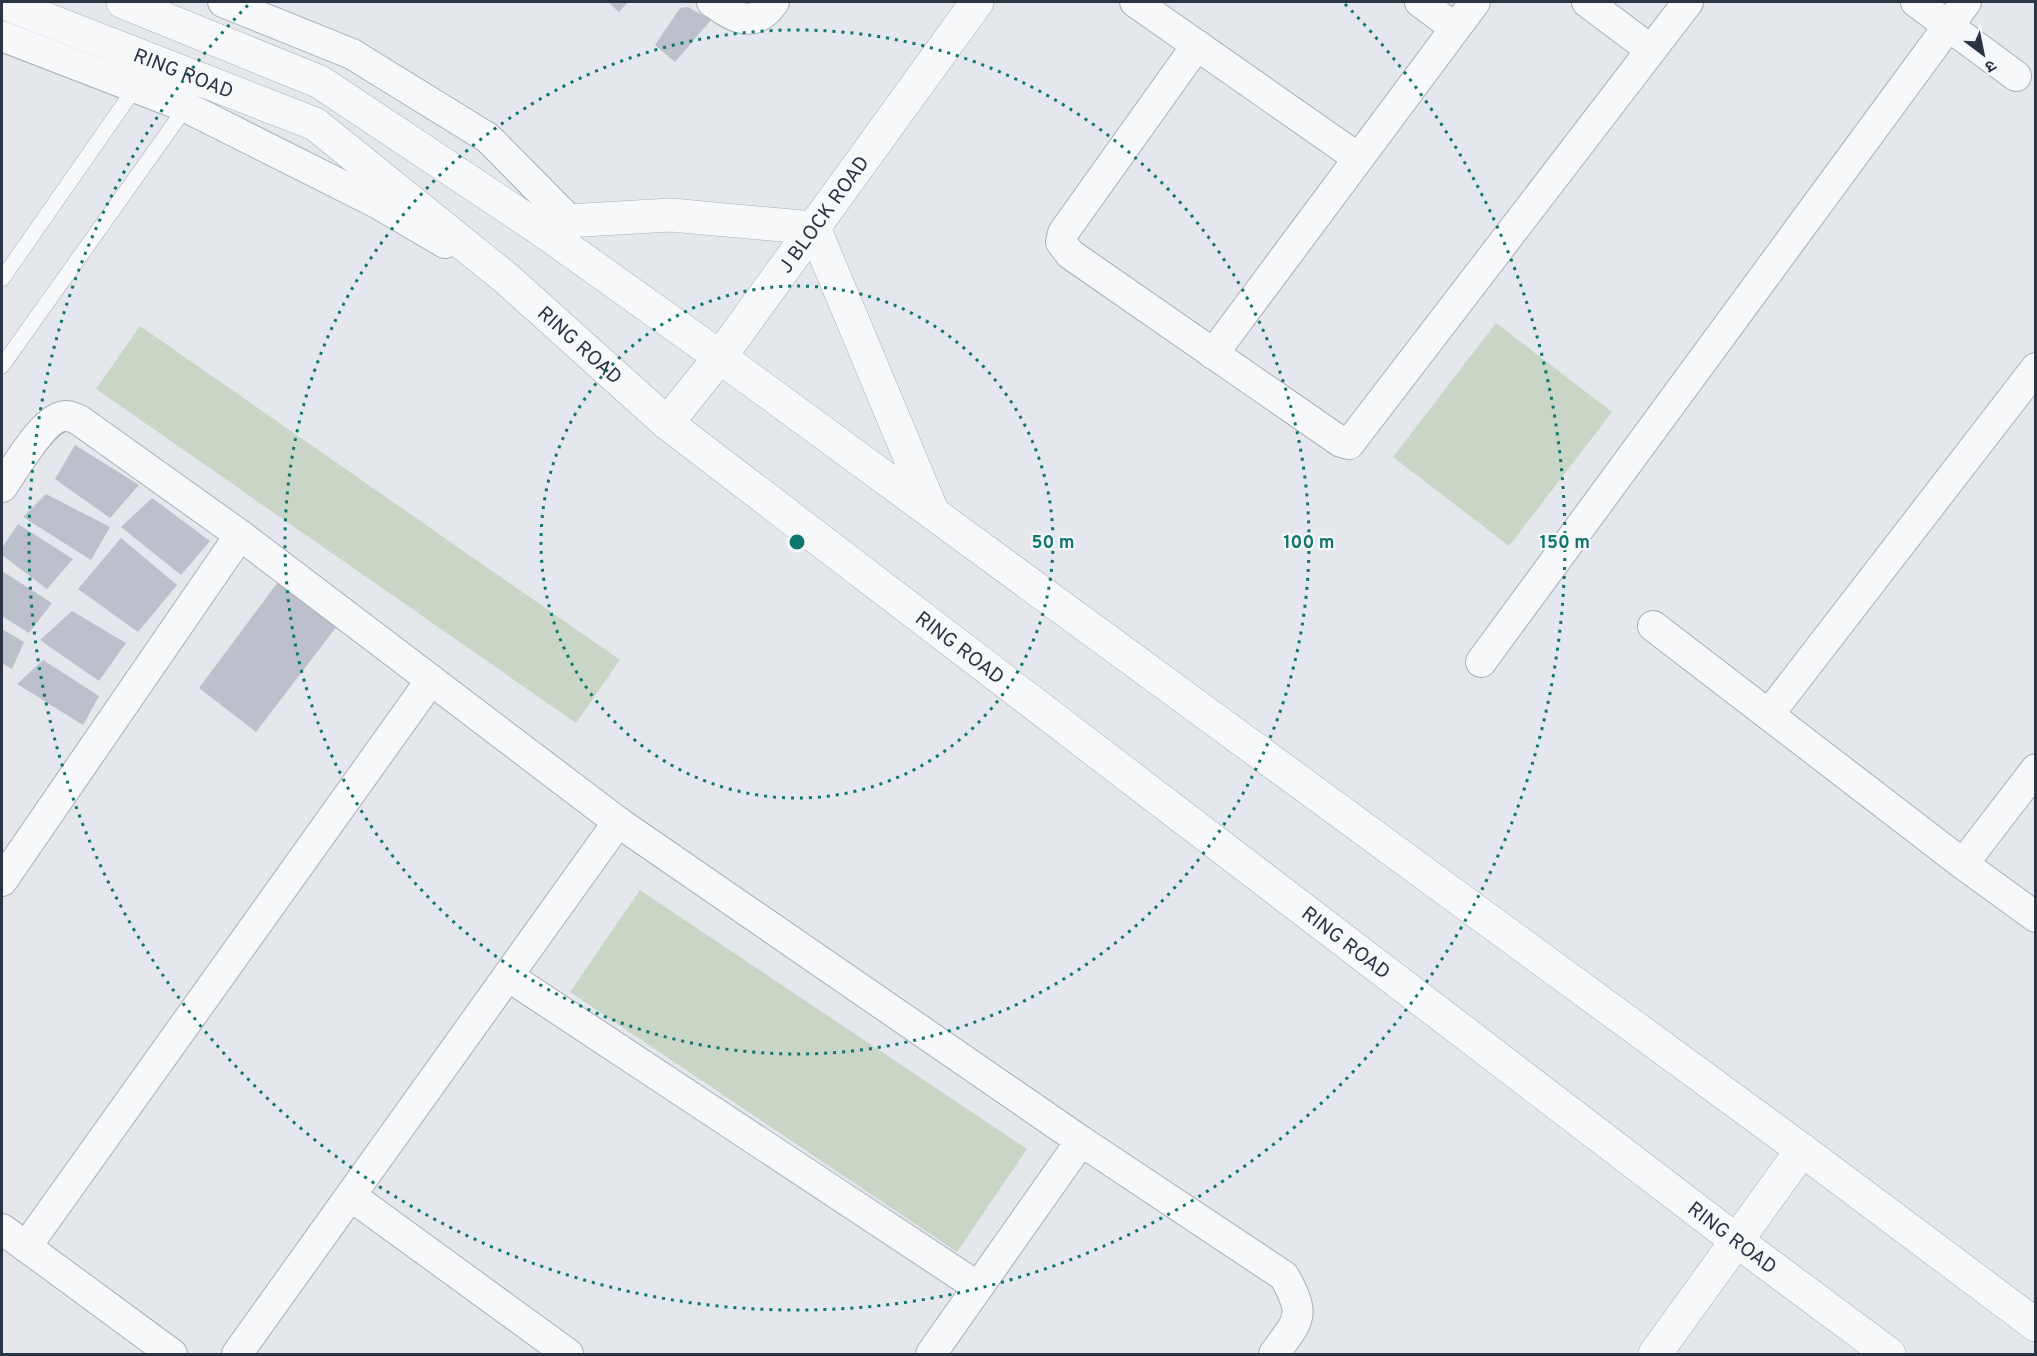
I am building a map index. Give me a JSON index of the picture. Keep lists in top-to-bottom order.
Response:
{
  "streets": {
    "street": ["RING ROAD", "J BLOCK ROAD"]
  },
  "crossings": [
    ["RING ROAD", "J BLOCK ROAD"]
  ],
  "north": "bottom right",
  "rings": ["50 m", "100 m", "150 m"]
}
